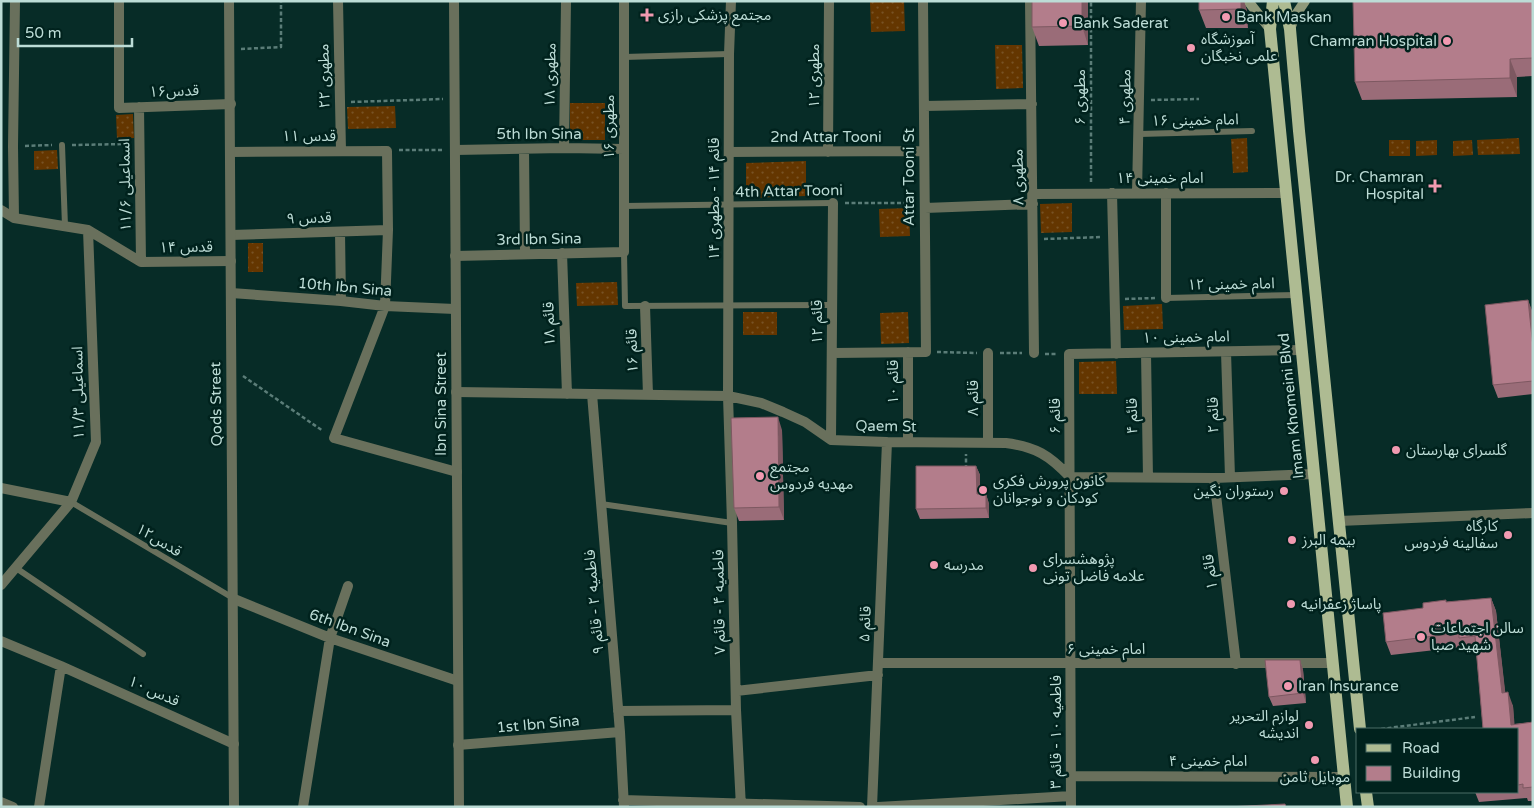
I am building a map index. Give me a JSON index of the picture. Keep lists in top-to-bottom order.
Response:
{
  "streets": {
    "main road": ["Imam Khomeini Blvd"],
    "street": [
      "مطهری ۱۸",
      "مطهری ۲۲",
      "مطهری ۱۲",
      "قدس۱۶",
      "مطهری ۴",
      "مطهری ۱۶",
      "5th Ibn Sina",
      "قدس ۱۱",
      "2nd Attar Tooni",
      "Attar Tooni St",
      "مطهری ۸",
      "امام خمینی ۱۴",
      "اسماعیلی ۱۱/۶",
      "قائم ۱۴ - مطهری ۱۴",
      "قدس ۹",
      "3rd Ibn Sina",
      "قدس ۱۴",
      "10th Ibn Sina",
      "قائم ۱۲",
      "قائم ۱۸",
      "امام خمینی ۱۰",
      "قائم ۱۶",
      "قائم ۱۰",
      "اسماعیلی ۱۱/۳",
      "قائم ۸",
      "Qods Street",
      "Ibn Sina Street",
      "قائم ۲",
      "قائم ۶",
      "قائم ۴",
      "Qaem St",
      "قائم ۱",
      "فاطمیه ۲ - قائم ۹",
      "فاطمیه ۴ - قائم ۷",
      "قائم ۵",
      "6th Ibn Sina",
      "امام خمینی ۶",
      "قدس ۱۰",
      "1st Ibn Sina",
      "فاطمیه ۱۰ - قائم ۳",
      "امام خمینی ۴"
    ],
    "lane": [
      "امام خمینی ۱۶",
      "4th Attar Tooni",
      "امام خمینی ۱۲",
      "قدس۱۲"
    ],
    "path": ["مطهری ۶"]
  },
  "crossings": [
    ["مطهری ۱۸", "5th Ibn Sina"],
    ["مطهری ۲۲", "قدس ۱۱"],
    ["مطهری ۱۲", "2nd Attar Tooni"],
    ["قدس۱۶", "اسماعیلی ۱۱/۶"],
    ["قدس۱۶", "Qods Street"],
    ["مطهری ۶", "امام خمینی ۱۴"],
    ["مطهری ۴", "امام خمینی ۱۶"],
    ["مطهری ۴", "امام خمینی ۱۴"],
    ["مطهری ۱۶", "5th Ibn Sina"],
    ["مطهری ۱۶", "4th Attar Tooni"],
    ["مطهری ۱۶", "3rd Ibn Sina"],
    ["5th Ibn Sina", "Ibn Sina Street"],
    ["قدس ۱۱", "Qods Street"],
    ["2nd Attar Tooni", "Attar Tooni St"],
    ["2nd Attar Tooni", "قائم ۱۴ - مطهری ۱۴"],
    ["Attar Tooni St", "امام خمینی ۱۴"],
    ["Attar Tooni St", "4th Attar Tooni"],
    ["Attar Tooni St", "قائم ۱۰"],
    ["مطهری ۸", "امام خمینی ۱۴"],
    ["امام خمینی ۱۴", "4th Attar Tooni"],
    ["امام خمینی ۱۴", "Imam Khomeini Blvd"],
    ["اسماعیلی ۱۱/۶", "قدس ۱۴"],
    ["4th Attar Tooni", "قائم ۱۴ - مطهری ۱۴"],
    ["4th Attar Tooni", "قائم ۱۲"],
    ["قائم ۱۴ - مطهری ۱۴", "فاطمیه ۴ - قائم ۷"],
    ["قدس ۹", "Qods Street"],
    ["3rd Ibn Sina", "قائم ۱۸"],
    ["3rd Ibn Sina", "Ibn Sina Street"],
    ["قدس ۱۴", "Qods Street"],
    ["امام خمینی ۱۲", "Imam Khomeini Blvd"],
    ["10th Ibn Sina", "Qods Street"],
    ["10th Ibn Sina", "Ibn Sina Street"],
    ["قائم ۱۲", "Qaem St"],
    ["امام خمینی ۱۰", "Imam Khomeini Blvd"],
    ["امام خمینی ۱۰", "قائم ۲"],
    ["امام خمینی ۱۰", "قائم ۶"],
    ["امام خمینی ۱۰", "قائم ۴"],
    ["قائم ۱۰", "Qaem St"],
    ["اسماعیلی ۱۱/۳", "قدس۱۲"],
    ["قائم ۸", "Qaem St"],
    ["Qods Street", "قدس۱۲"],
    ["Qods Street", "6th Ibn Sina"],
    ["Qods Street", "قدس ۱۰"],
    ["Ibn Sina Street", "6th Ibn Sina"],
    ["Ibn Sina Street", "1st Ibn Sina"],
    ["Imam Khomeini Blvd", "امام خمینی ۶"],
    ["Imam Khomeini Blvd", "امام خمینی ۴"],
    ["قائم ۶", "Qaem St"],
    ["قائم ۶", "فاطمیه ۱۰ - قائم ۳"],
    ["Qaem St", "قائم ۵"],
    ["Qaem St", "فاطمیه ۱۰ - قائم ۳"],
    ["قدس۱۲", "6th Ibn Sina"],
    ["قائم ۱", "امام خمینی ۶"],
    ["فاطمیه ۲ - قائم ۹", "1st Ibn Sina"],
    ["قائم ۵", "امام خمینی ۶"],
    ["امام خمینی ۶", "فاطمیه ۱۰ - قائم ۳"],
    ["فاطمیه ۱۰ - قائم ۳", "امام خمینی ۴"]
  ],
  "places": {
    "health": ["مجتمع پزشکی رازی", "Dr. Chamran Hospital"],
    "other": [
      "Bank Maskan",
      "Bank Saderat",
      "Chamran Hospital",
      "آموزشگاه علمی نخبگان",
      "گلسرای بهارستان",
      "مجتمع مهدیه فردوس",
      "کانون پرورش فکری کودکان و نوجوانان",
      "رستوران نگین",
      "کارگاه سفالینه فردوس",
      "بیمه البرز",
      "مدرسه",
      "پژوهشسرای علامه فاضل تونی",
      "پاساژ زعفرانیه",
      "سالن اجتماعات شهید صبا",
      "Iran Insurance",
      "لوازم التحریر اندیشه",
      "موبایل ثامن"
    ]
  },
  "legend": ["Road", "Building"],
  "scale_bar": "50 m"
}
